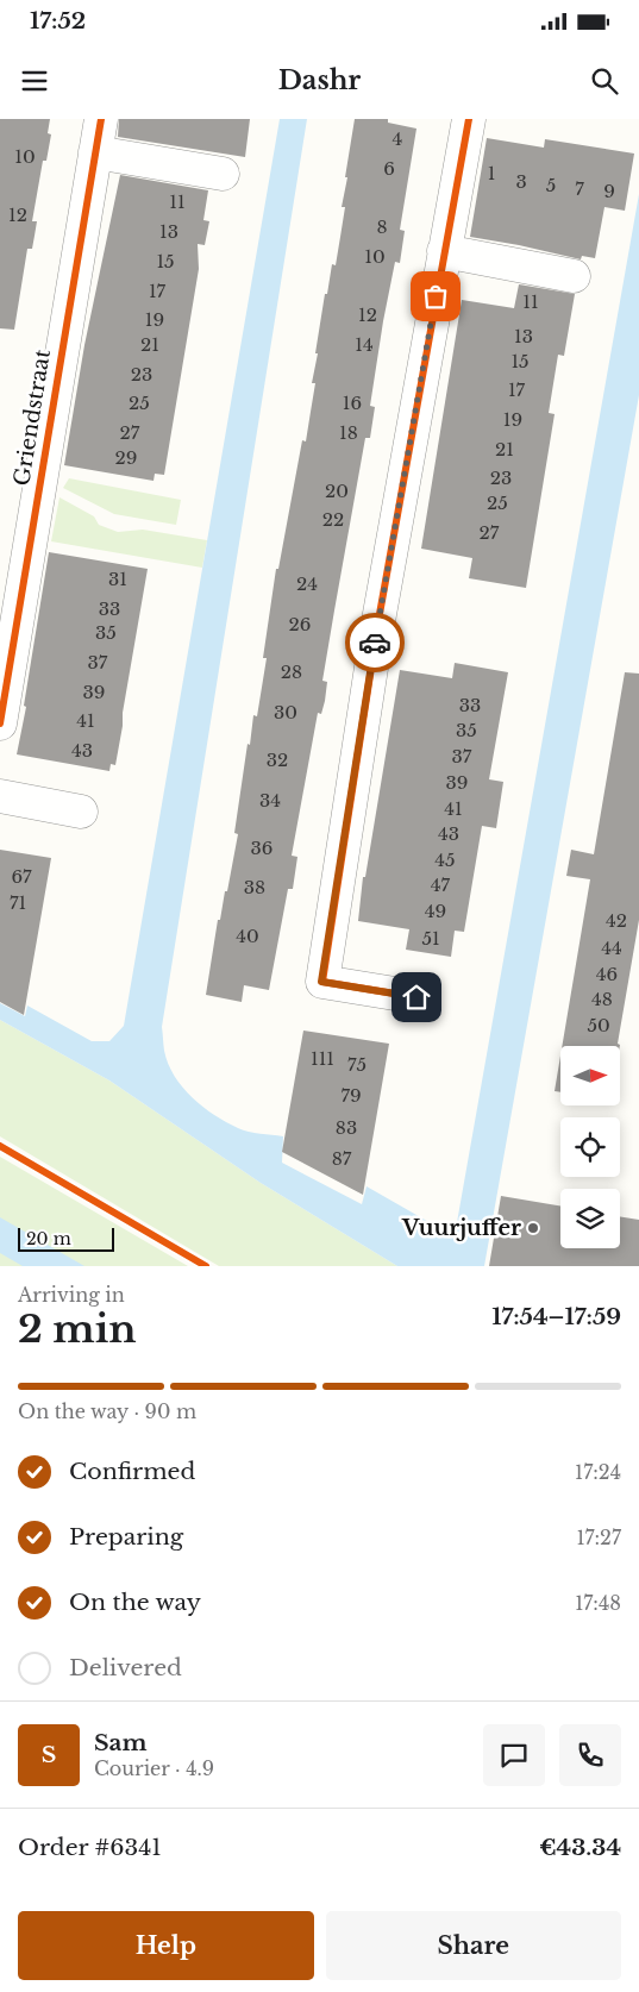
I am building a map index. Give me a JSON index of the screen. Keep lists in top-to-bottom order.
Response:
{
  "streets": {
    "street": ["Griendstraat"]
  },
  "places": ["Vuurjuffer"],
  "house_numbers": [
    "4",
    "10",
    "6",
    "1",
    "3",
    "5",
    "7",
    "9",
    "11",
    "12",
    "8",
    "13",
    "10",
    "15",
    "17",
    "11",
    "12",
    "19",
    "13",
    "21",
    "14",
    "15",
    "23",
    "17",
    "25",
    "16",
    "19",
    "27",
    "18",
    "21",
    "29",
    "23",
    "20",
    "25",
    "22",
    "27",
    "31",
    "24",
    "33",
    "26",
    "35",
    "37",
    "28",
    "39",
    "33",
    "30",
    "41",
    "35",
    "43",
    "37",
    "32",
    "39",
    "34",
    "41",
    "43",
    "36",
    "45",
    "67",
    "47",
    "38",
    "71",
    "49",
    "42",
    "40",
    "51",
    "44",
    "46",
    "48",
    "50",
    "111",
    "75",
    "79",
    "83",
    "87"
  ],
  "scale_bar": "20 m",
  "north": "right",
  "page": {
    "status": "17:52",
    "header": "Dashr",
    "scale": "20 m",
    "heading": ["2 min", "Arriving in", "17:54–17:59"],
    "panel": [
      "Sam",
      "Courier · 4.9",
      "Order #6341",
      "€43.34"
    ],
    "bar": "On the way · 90 m",
    "list": [
      ["Confirmed", "17:24"],
      ["Preparing", "17:27"],
      ["On the way", "17:48"],
      "Delivered"
    ],
    "round": "S",
    "buttons": ["Help", "Share"]
  }
}
